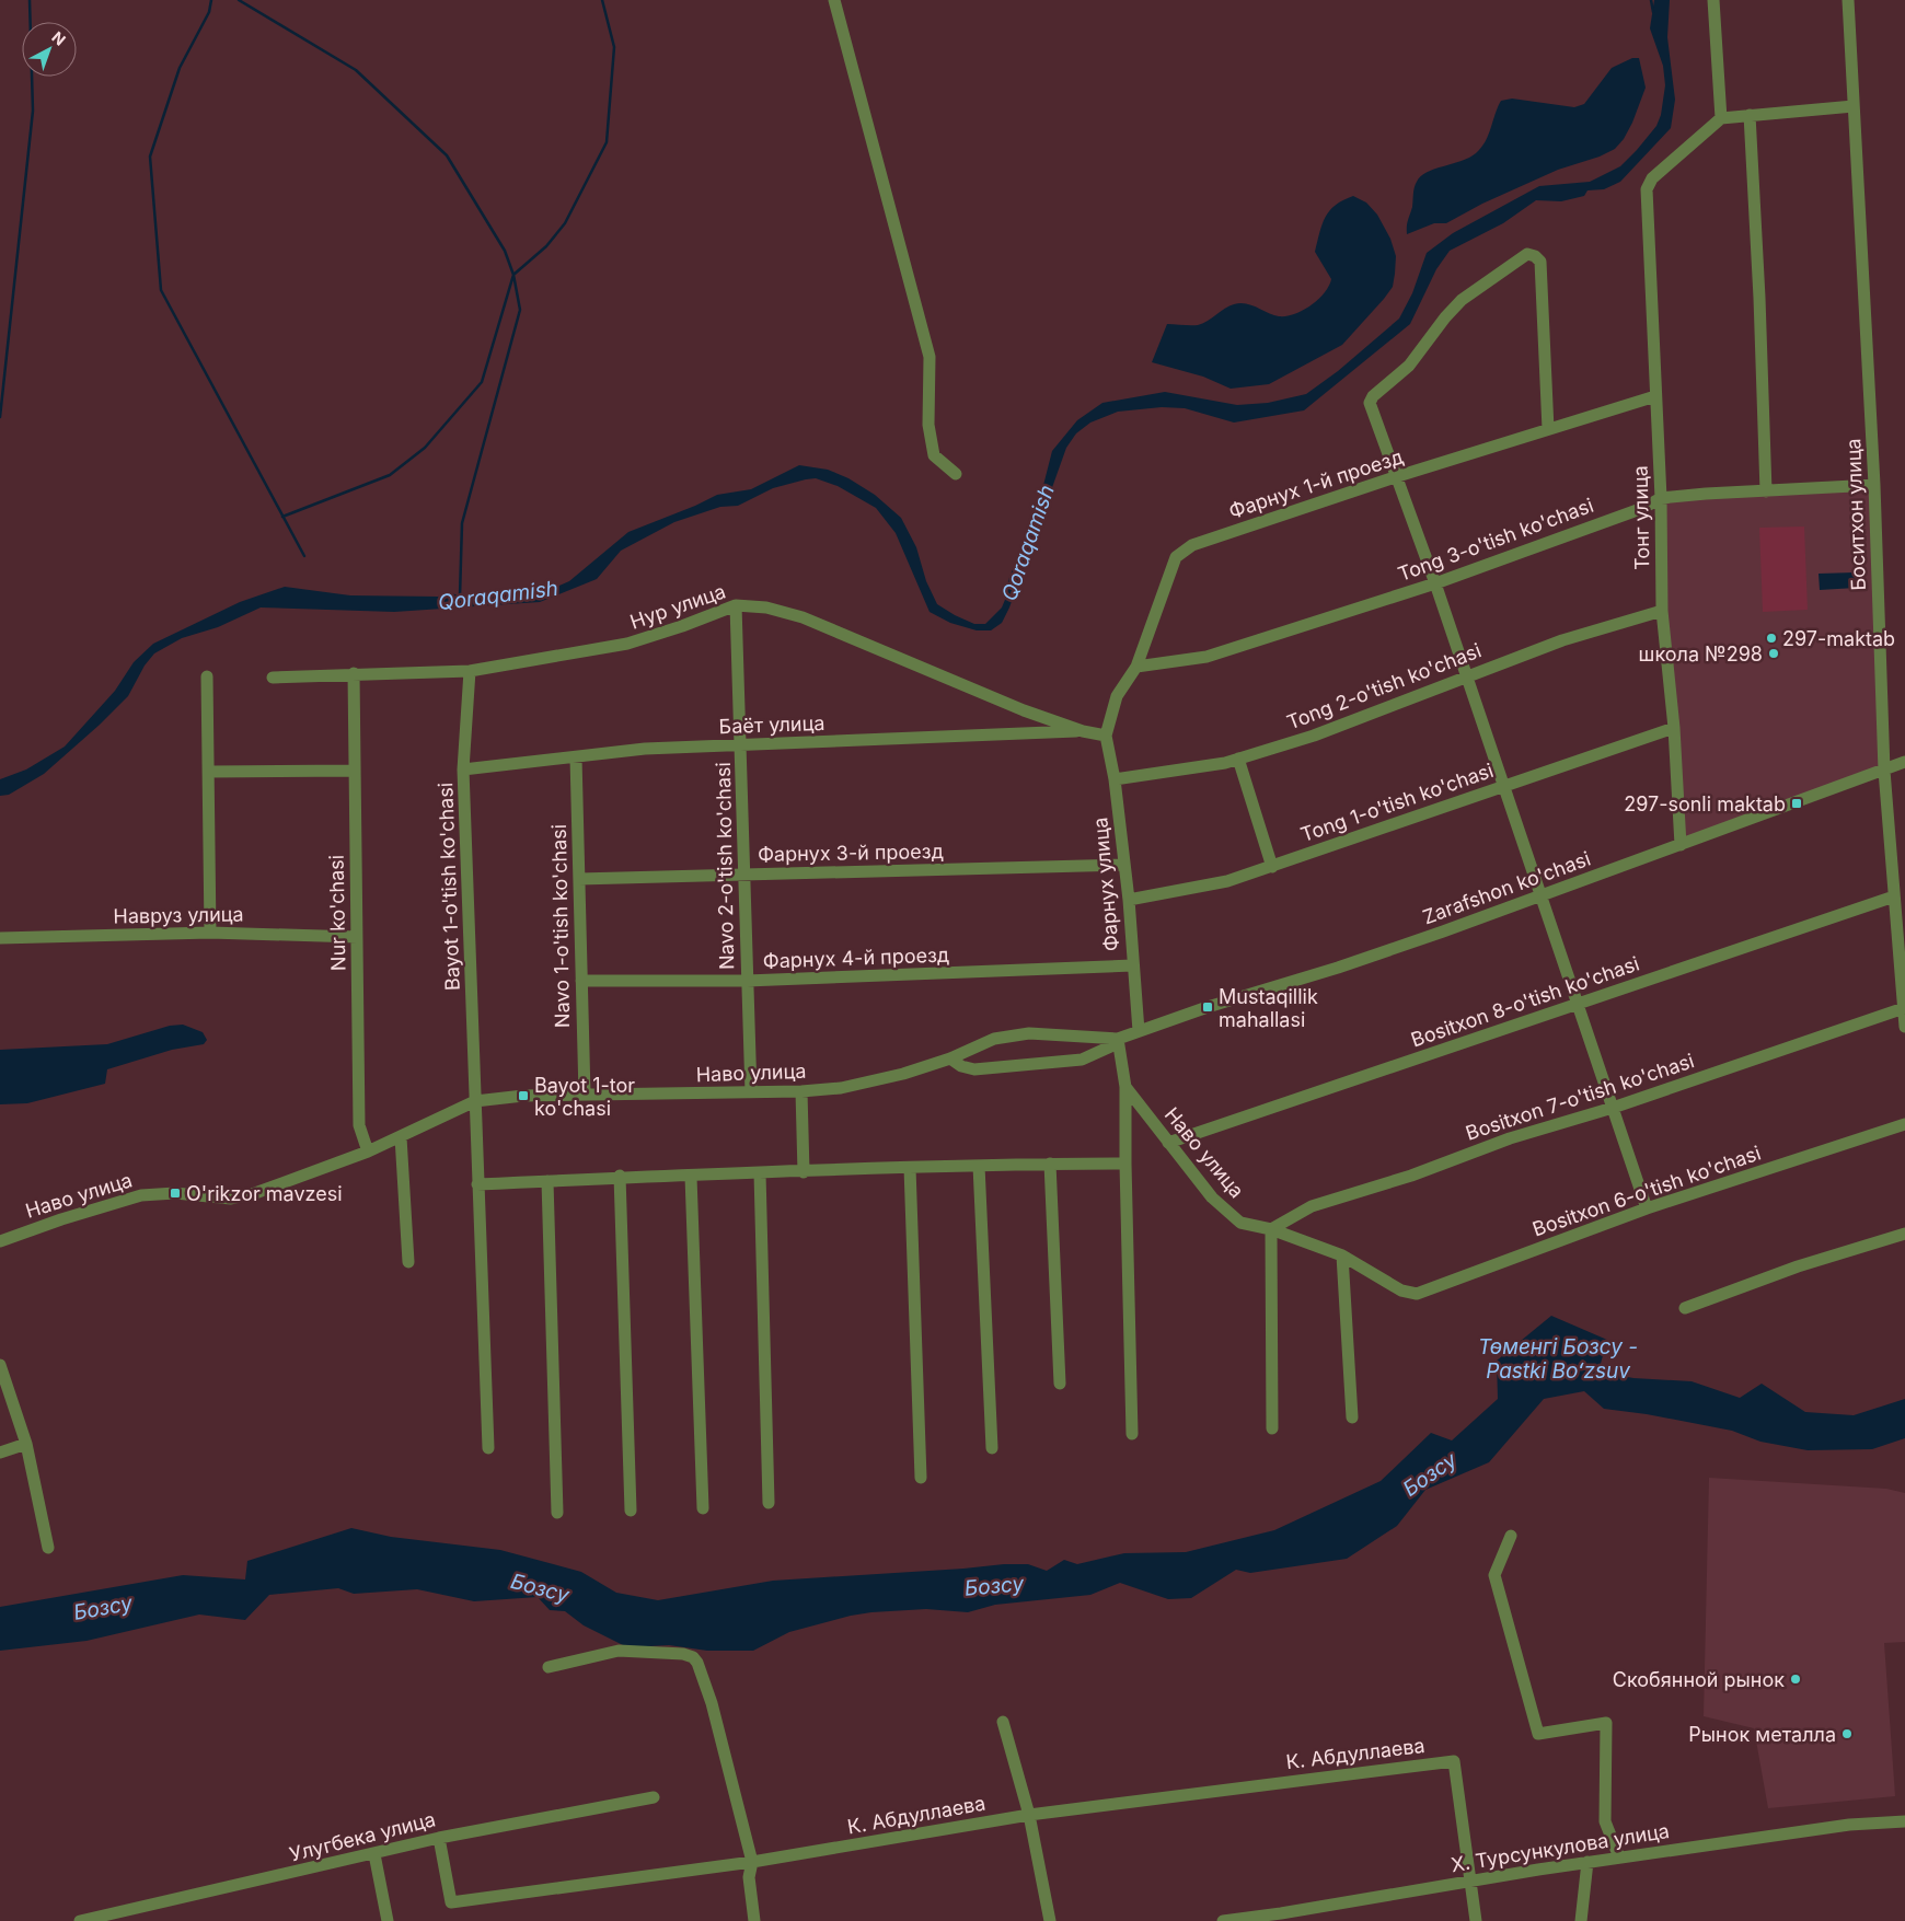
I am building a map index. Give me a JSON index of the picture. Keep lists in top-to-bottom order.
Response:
{
  "streets": {
    "street": [
      "Фарнух 1-й проезд",
      "Боситхон улица",
      "Тонг улица",
      "Tong 3-o'tish ko'chasi",
      "Нур улица",
      "Tong 2-o'tish ko'chasi",
      "Баёт улица",
      "Tong 1-o'tish ko'chasi",
      "Фарнух 3-й проезд",
      "Navo 2-o'tish ko'chasi",
      "Фарнух улица",
      "Bayot 1-o'tish ko'chasi",
      "Zarafshon ko'chasi",
      "Nur ko'chasi",
      "Навруз улица",
      "Navo 1-o'tish ko'chasi",
      "Фарнух 4-й проезд",
      "Bositxon 8-o'tish ko'chasi",
      "Наво улица",
      "Bositxon 7-o'tish ko'chasi",
      "Bositxon 6-o'tish ko'chasi",
      "К. Абдуллаева",
      "Улугбека улица",
      "Х. Турсункулова улица"
    ]
  },
  "crossings": [
    ["Фарнух 1-й проезд", "Тонг улица"],
    ["Фарнух 1-й проезд", "Tong 3-o'tish ko'chasi"],
    ["Фарнух 1-й проезд", "Нур улица"],
    ["Фарнух 1-й проезд", "Фарнух улица"],
    ["Боситхон улица", "Tong 3-o'tish ko'chasi"],
    ["Боситхон улица", "Zarafshon ko'chasi"],
    ["Боситхон улица", "Bositxon 8-o'tish ko'chasi"],
    ["Боситхон улица", "Bositxon 7-o'tish ko'chasi"],
    ["Тонг улица", "Tong 3-o'tish ko'chasi"],
    ["Тонг улица", "Tong 2-o'tish ko'chasi"],
    ["Тонг улица", "Tong 1-o'tish ko'chasi"],
    ["Тонг улица", "Zarafshon ko'chasi"],
    ["Нур улица", "Баёт улица"],
    ["Нур улица", "Navo 2-o'tish ko'chasi"],
    ["Нур улица", "Фарнух улица"],
    ["Нур улица", "Bayot 1-o'tish ko'chasi"],
    ["Нур улица", "Nur ko'chasi"],
    ["Tong 2-o'tish ko'chasi", "Фарнух улица"],
    ["Баёт улица", "Navo 2-o'tish ko'chasi"],
    ["Баёт улица", "Bayot 1-o'tish ko'chasi"],
    ["Баёт улица", "Navo 1-o'tish ko'chasi"],
    ["Tong 1-o'tish ko'chasi", "Фарнух улица"],
    ["Фарнух 3-й проезд", "Navo 2-o'tish ko'chasi"],
    ["Фарнух 3-й проезд", "Фарнух улица"],
    ["Фарнух 3-й проезд", "Navo 1-o'tish ko'chasi"],
    ["Navo 2-o'tish ko'chasi", "Фарнух 4-й проезд"],
    ["Navo 2-o'tish ko'chasi", "Наво улица"],
    ["Фарнух улица", "Zarafshon ko'chasi"],
    ["Фарнух улица", "Фарнух 4-й проезд"],
    ["Bayot 1-o'tish ko'chasi", "Наво улица"],
    ["Zarafshon ko'chasi", "Наво улица"],
    ["Nur ko'chasi", "Навруз улица"],
    ["Nur ko'chasi", "Наво улица"],
    ["Navo 1-o'tish ko'chasi", "Фарнух 4-й проезд"],
    ["Navo 1-o'tish ko'chasi", "Наво улица"],
    ["Bositxon 8-o'tish ko'chasi", "Наво улица"],
    ["Наво улица", "Bositxon 7-o'tish ko'chasi"],
    ["Наво улица", "Bositxon 6-o'tish ko'chasi"],
    ["К. Абдуллаева", "Улугбека улица"],
    ["К. Абдуллаева", "Х. Турсункулова улица"]
  ],
  "water": ["Qoraqamish", "Төменгі Бозсу - Pastki Boʻzsuv", "Бозсу"],
  "places": {
    "other": [
      "297-maktab",
      "школа №298",
      "Скобянной рынок",
      "Рынок металла"
    ],
    "transit": [
      "297-sonli maktab",
      "Mustaqillik mahallasi",
      "Bayot 1-tor ko'chasi",
      "O'rikzor mavzesi"
    ]
  },
  "north": "top right"
}
